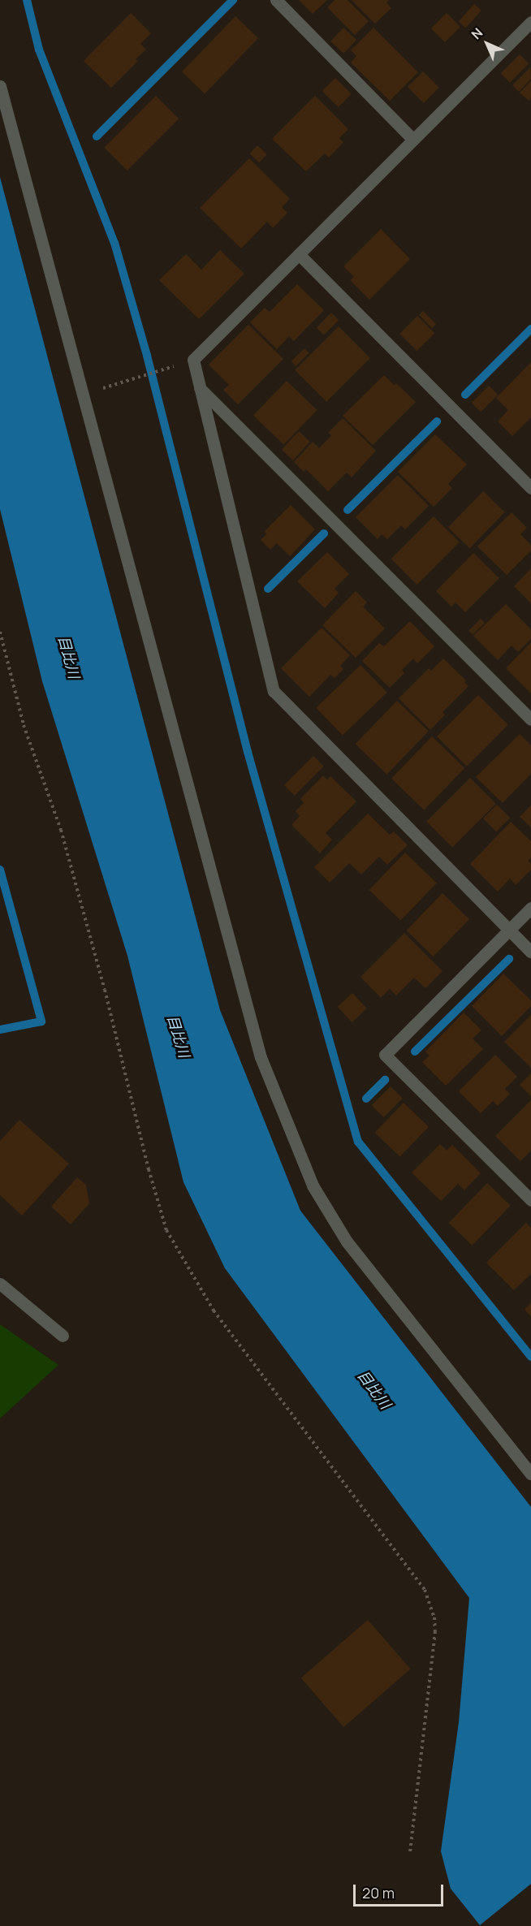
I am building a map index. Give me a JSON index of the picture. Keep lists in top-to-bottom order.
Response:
{
  "water": ["目比川"],
  "scale_bar": "20 m",
  "north": "top left"
}
